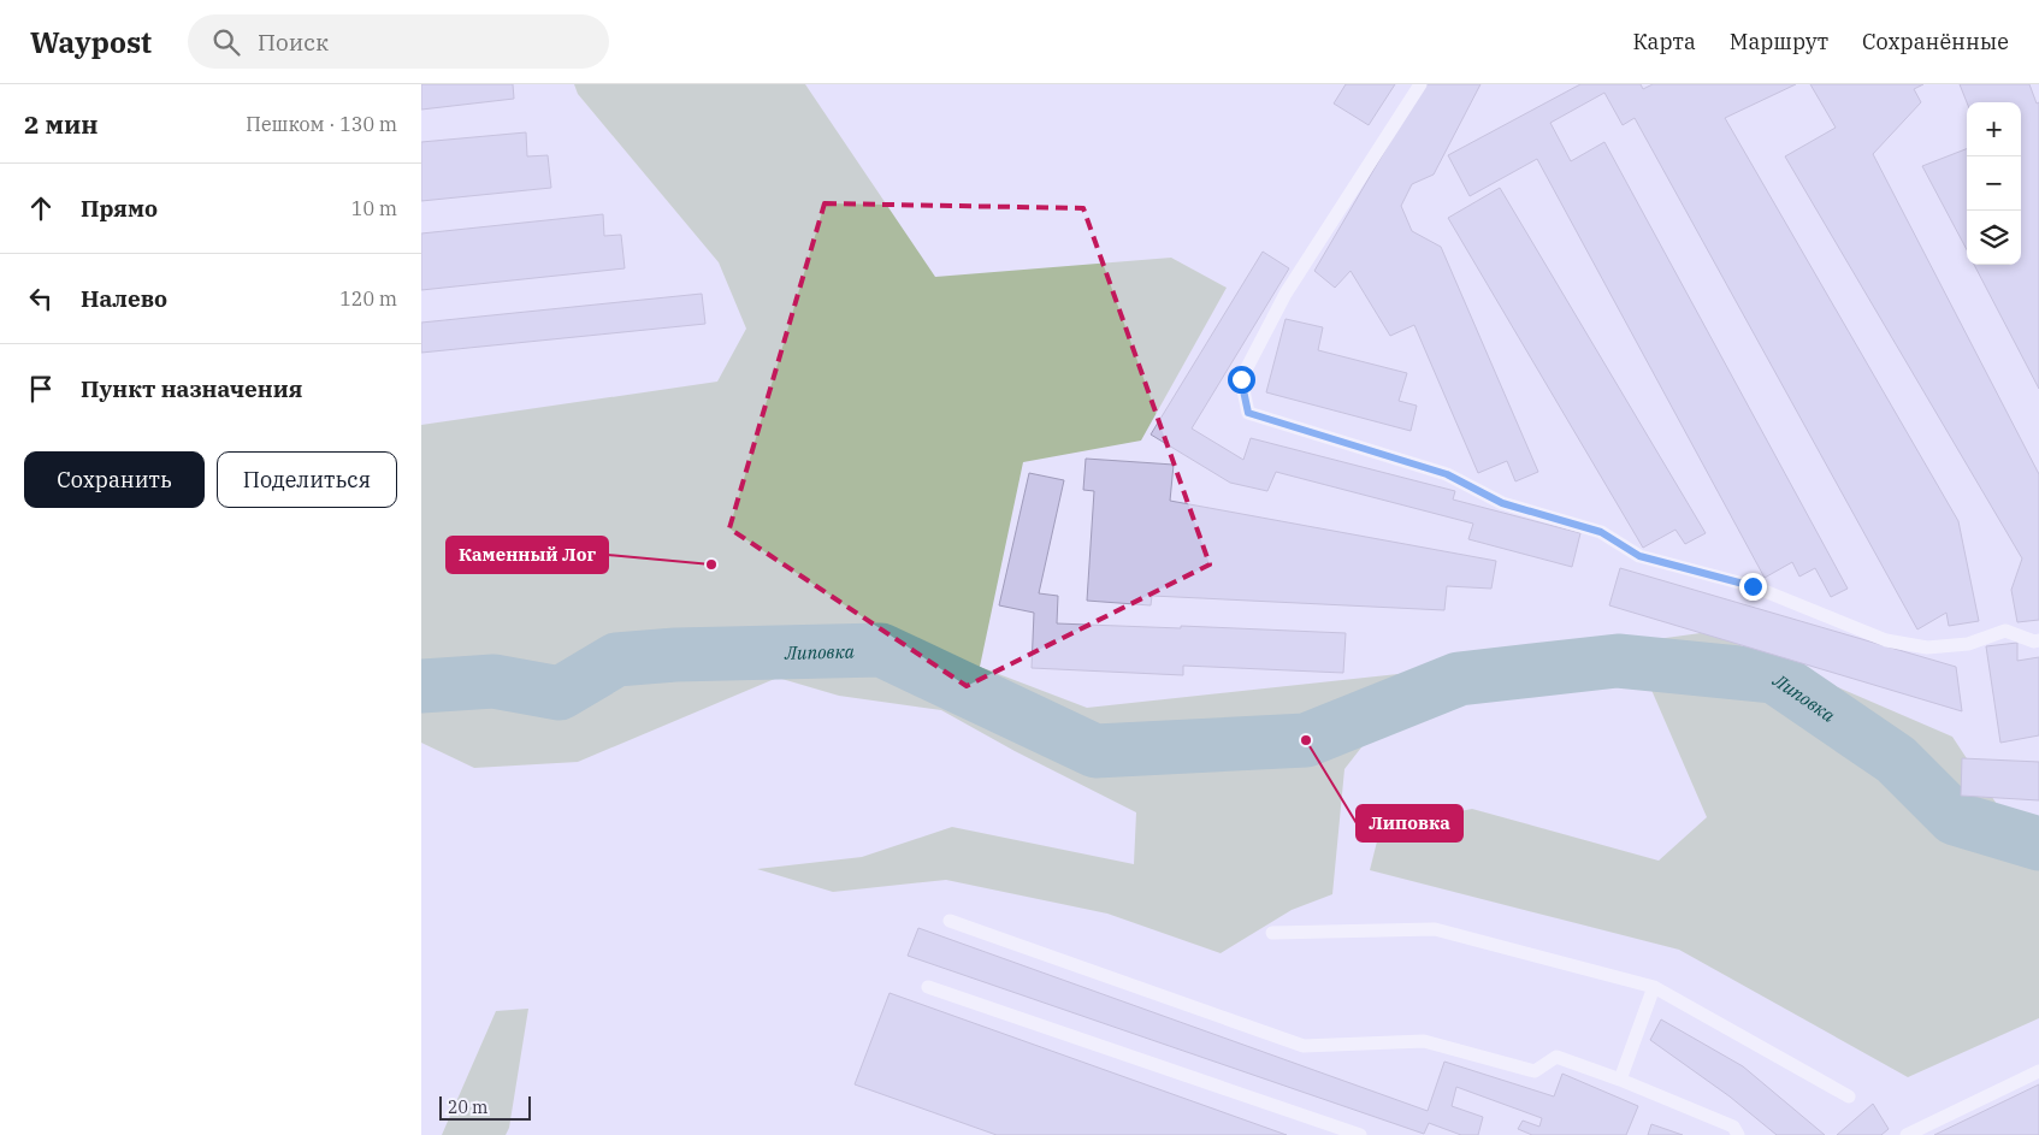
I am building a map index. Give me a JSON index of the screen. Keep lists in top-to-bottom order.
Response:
{
  "water": ["Липовка"],
  "places": ["Каменный Лог", "Липовка"],
  "scale_bar": "20 m",
  "page": {
    "header": "Waypost",
    "search": "Поиск",
    "nav": ["Карта", "Маршрут", "Сохранённые"],
    "heading": ["2 мин", "Пешком · 130 m"],
    "map_buttons": ["+", "−"],
    "list": [
      ["Прямо", "10 m"],
      ["Налево", "120 m"],
      "Пункт назначения"
    ],
    "buttons": ["Сохранить", "Поделиться"],
    "scale": "20 m"
  }
}
